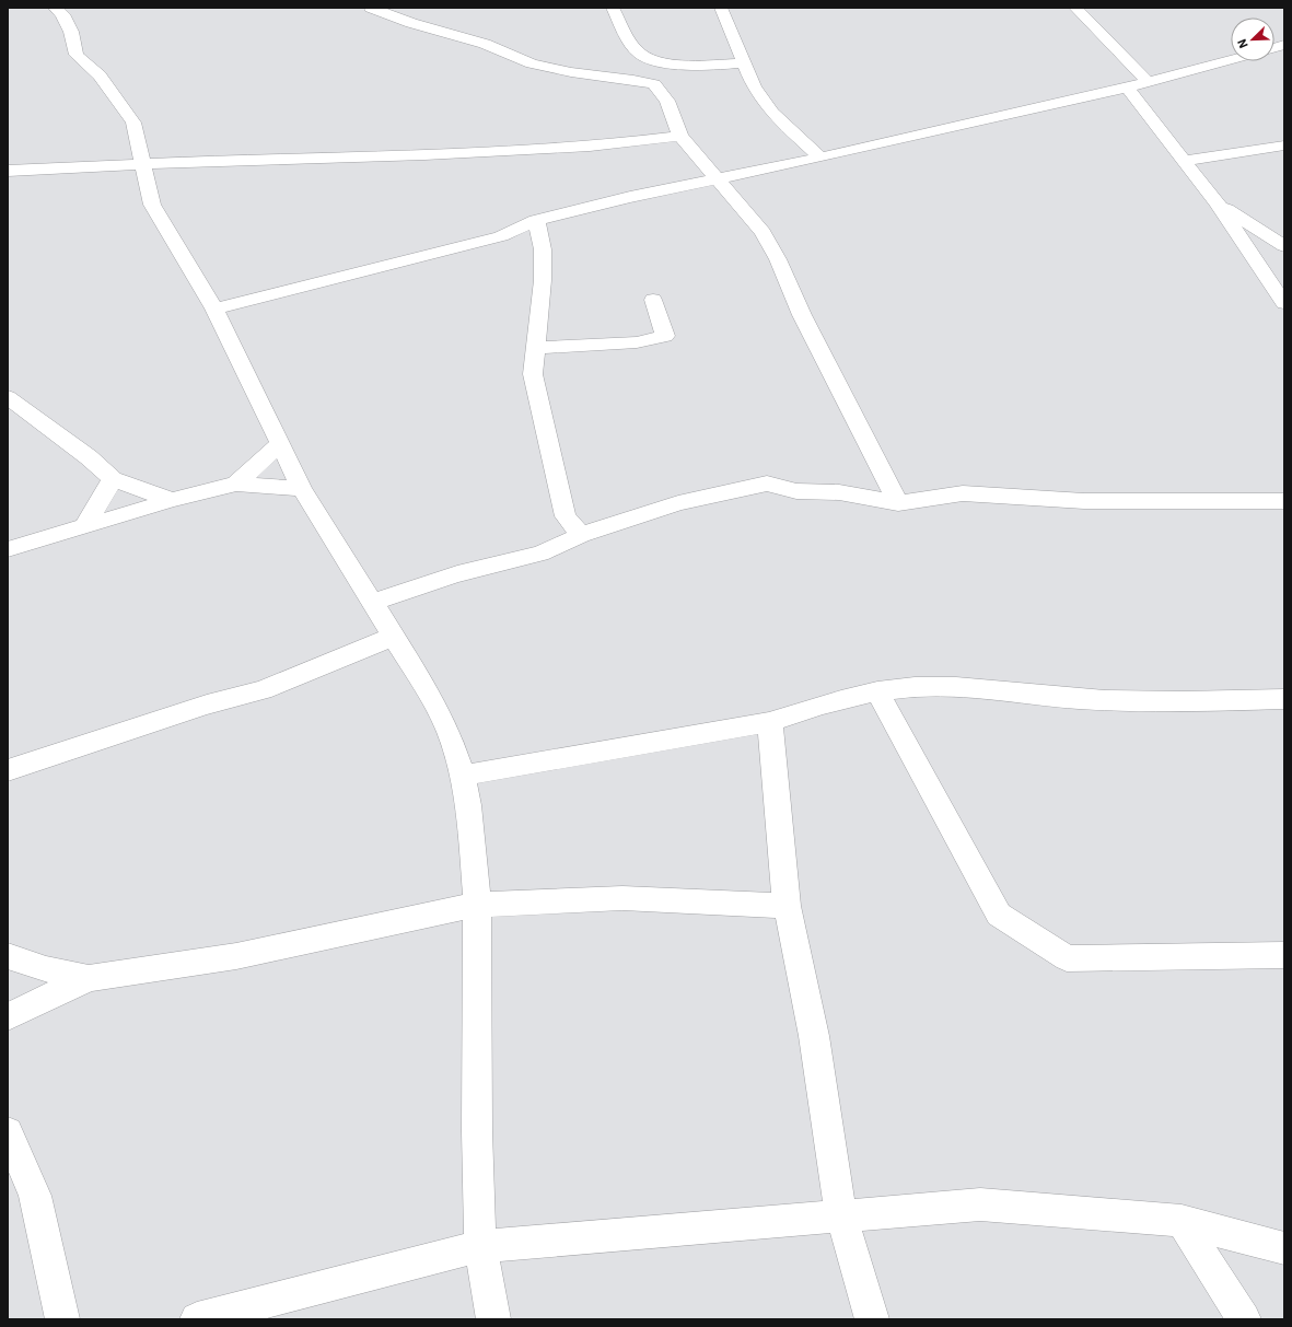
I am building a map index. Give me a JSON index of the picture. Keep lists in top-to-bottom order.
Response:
{
  "north": "bottom left"
}
